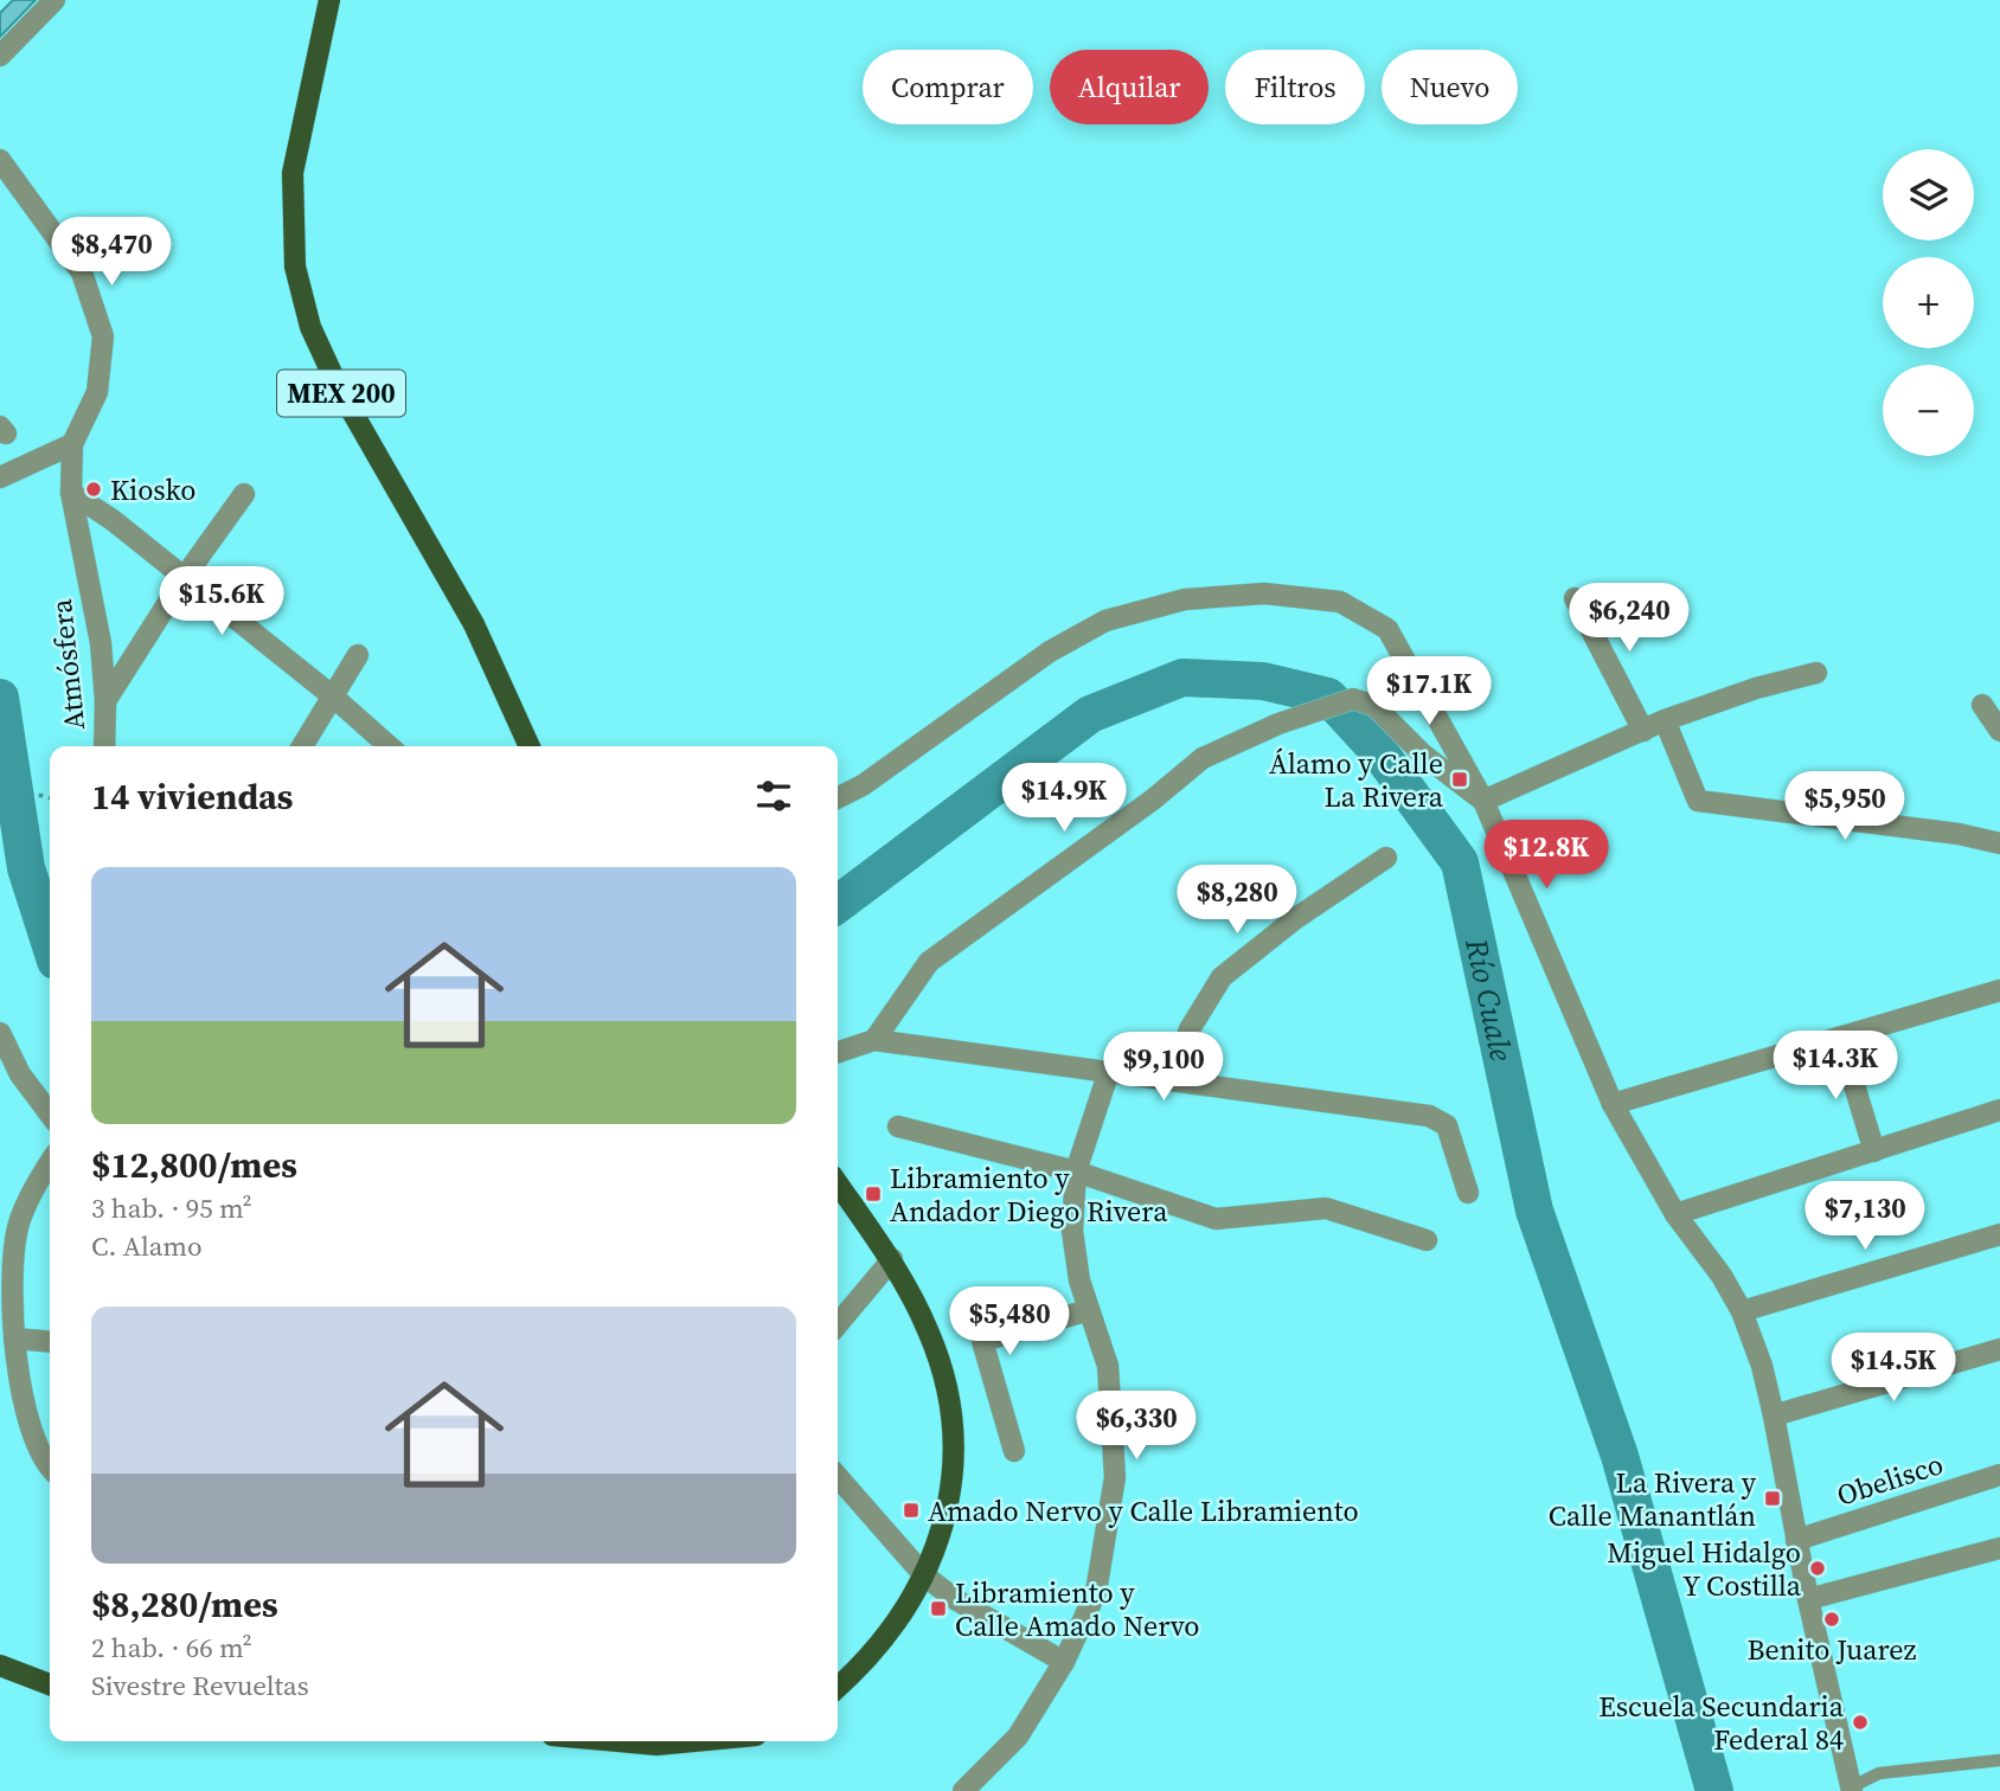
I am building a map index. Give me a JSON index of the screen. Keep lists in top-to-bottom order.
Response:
{
  "streets": {
    "main road": ["MEX 200"],
    "street": ["Atmósfera", "Obelisco"]
  },
  "water": ["Río Cuale"],
  "places": {
    "other": [
      "Kiosko",
      "Miguel Hidalgo Y Costilla",
      "Benito Juarez",
      "Escuela Secundaria Federal 84"
    ],
    "transit": [
      "Álamo y Calle La Rivera",
      "Libramiento y Andador Diego Rivera",
      "La Rivera y Calle Manantlán",
      "Amado Nervo y Calle Libramiento",
      "Libramiento y Calle Amado Nervo"
    ]
  },
  "page": {
    "chip": [
      "Comprar",
      "Alquilar",
      "Filtros",
      "Nuevo"
    ],
    "map_buttons": ["+", "−"],
    "price": [
      "$8,470",
      "$15.6K",
      "$6,240",
      "$17.1K",
      "$14.9K",
      "$5,950",
      "$12.8K",
      "$8,280",
      "$14.3K",
      "$9,100",
      "$7,130",
      "$5,480",
      "$14.5K",
      "$6,330"
    ],
    "heading": "14 viviendas",
    "list": [
      {
        "name": "$12,800/mes",
        "note": "3 hab. · 95 m² · C. Alamo"
      },
      {
        "name": "$8,280/mes",
        "note": "2 hab. · 66 m² · Sivestre Revueltas"
      }
    ]
  }
}
